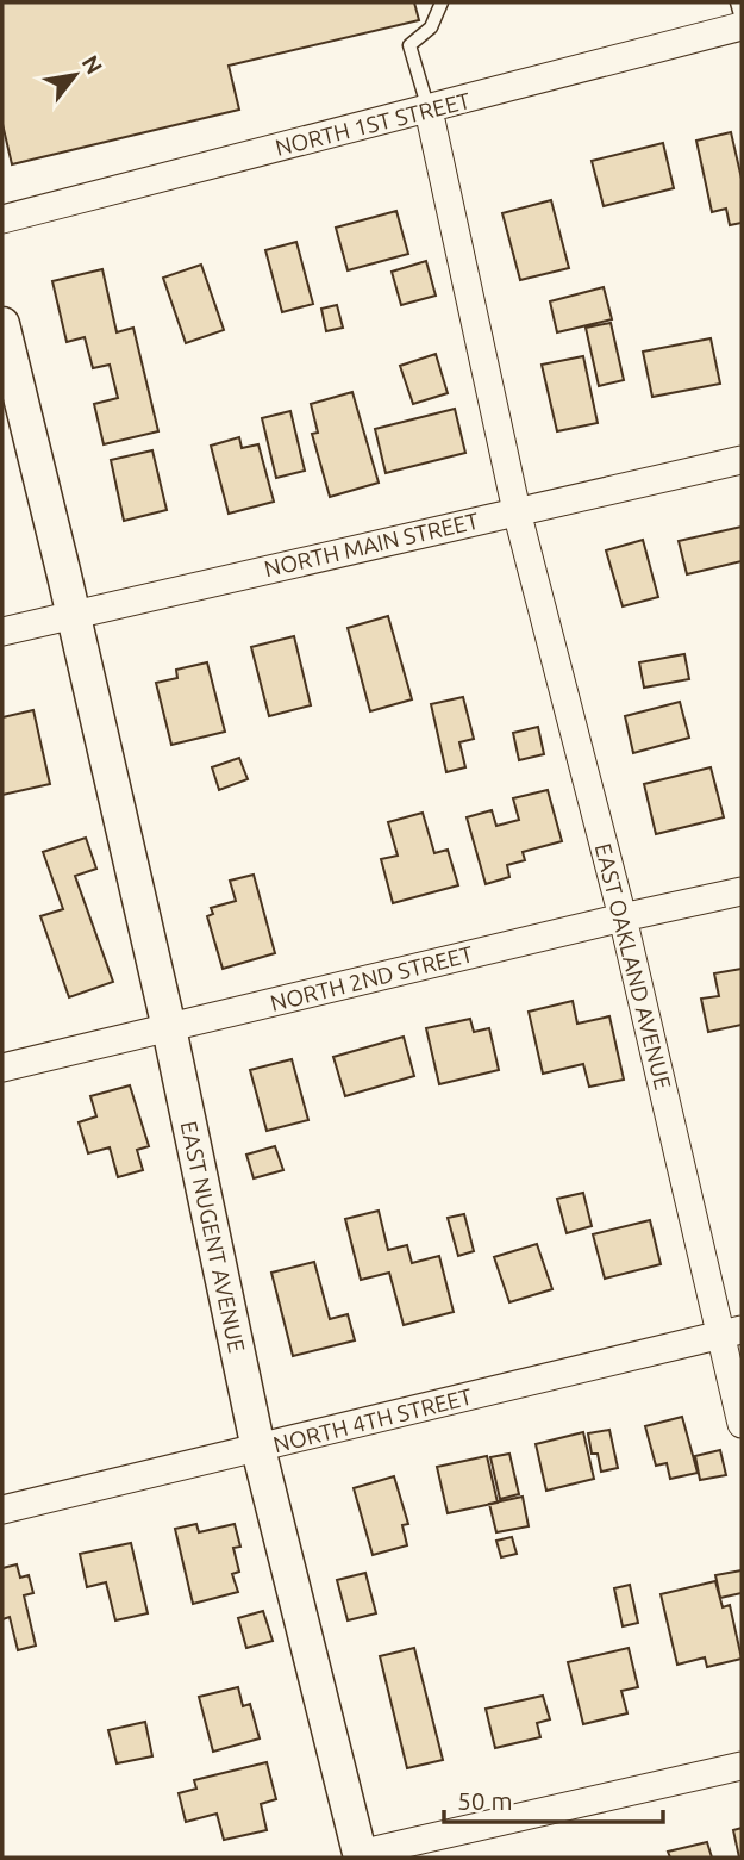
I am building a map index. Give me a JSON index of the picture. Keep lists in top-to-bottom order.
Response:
{
  "streets": {
    "street": [
      "NORTH 1ST STREET",
      "NORTH MAIN STREET",
      "EAST OAKLAND AVENUE",
      "NORTH 2ND STREET",
      "EAST NUGENT AVENUE",
      "NORTH 4TH STREET"
    ]
  },
  "crossings": [
    ["NORTH 1ST STREET", "EAST OAKLAND AVENUE"],
    ["NORTH MAIN STREET", "EAST OAKLAND AVENUE"],
    ["NORTH MAIN STREET", "EAST NUGENT AVENUE"],
    ["EAST OAKLAND AVENUE", "NORTH 2ND STREET"],
    ["EAST OAKLAND AVENUE", "NORTH 4TH STREET"],
    ["NORTH 2ND STREET", "EAST NUGENT AVENUE"],
    ["EAST NUGENT AVENUE", "NORTH 4TH STREET"]
  ],
  "scale_bar": "50 m",
  "north": "top right"
}
